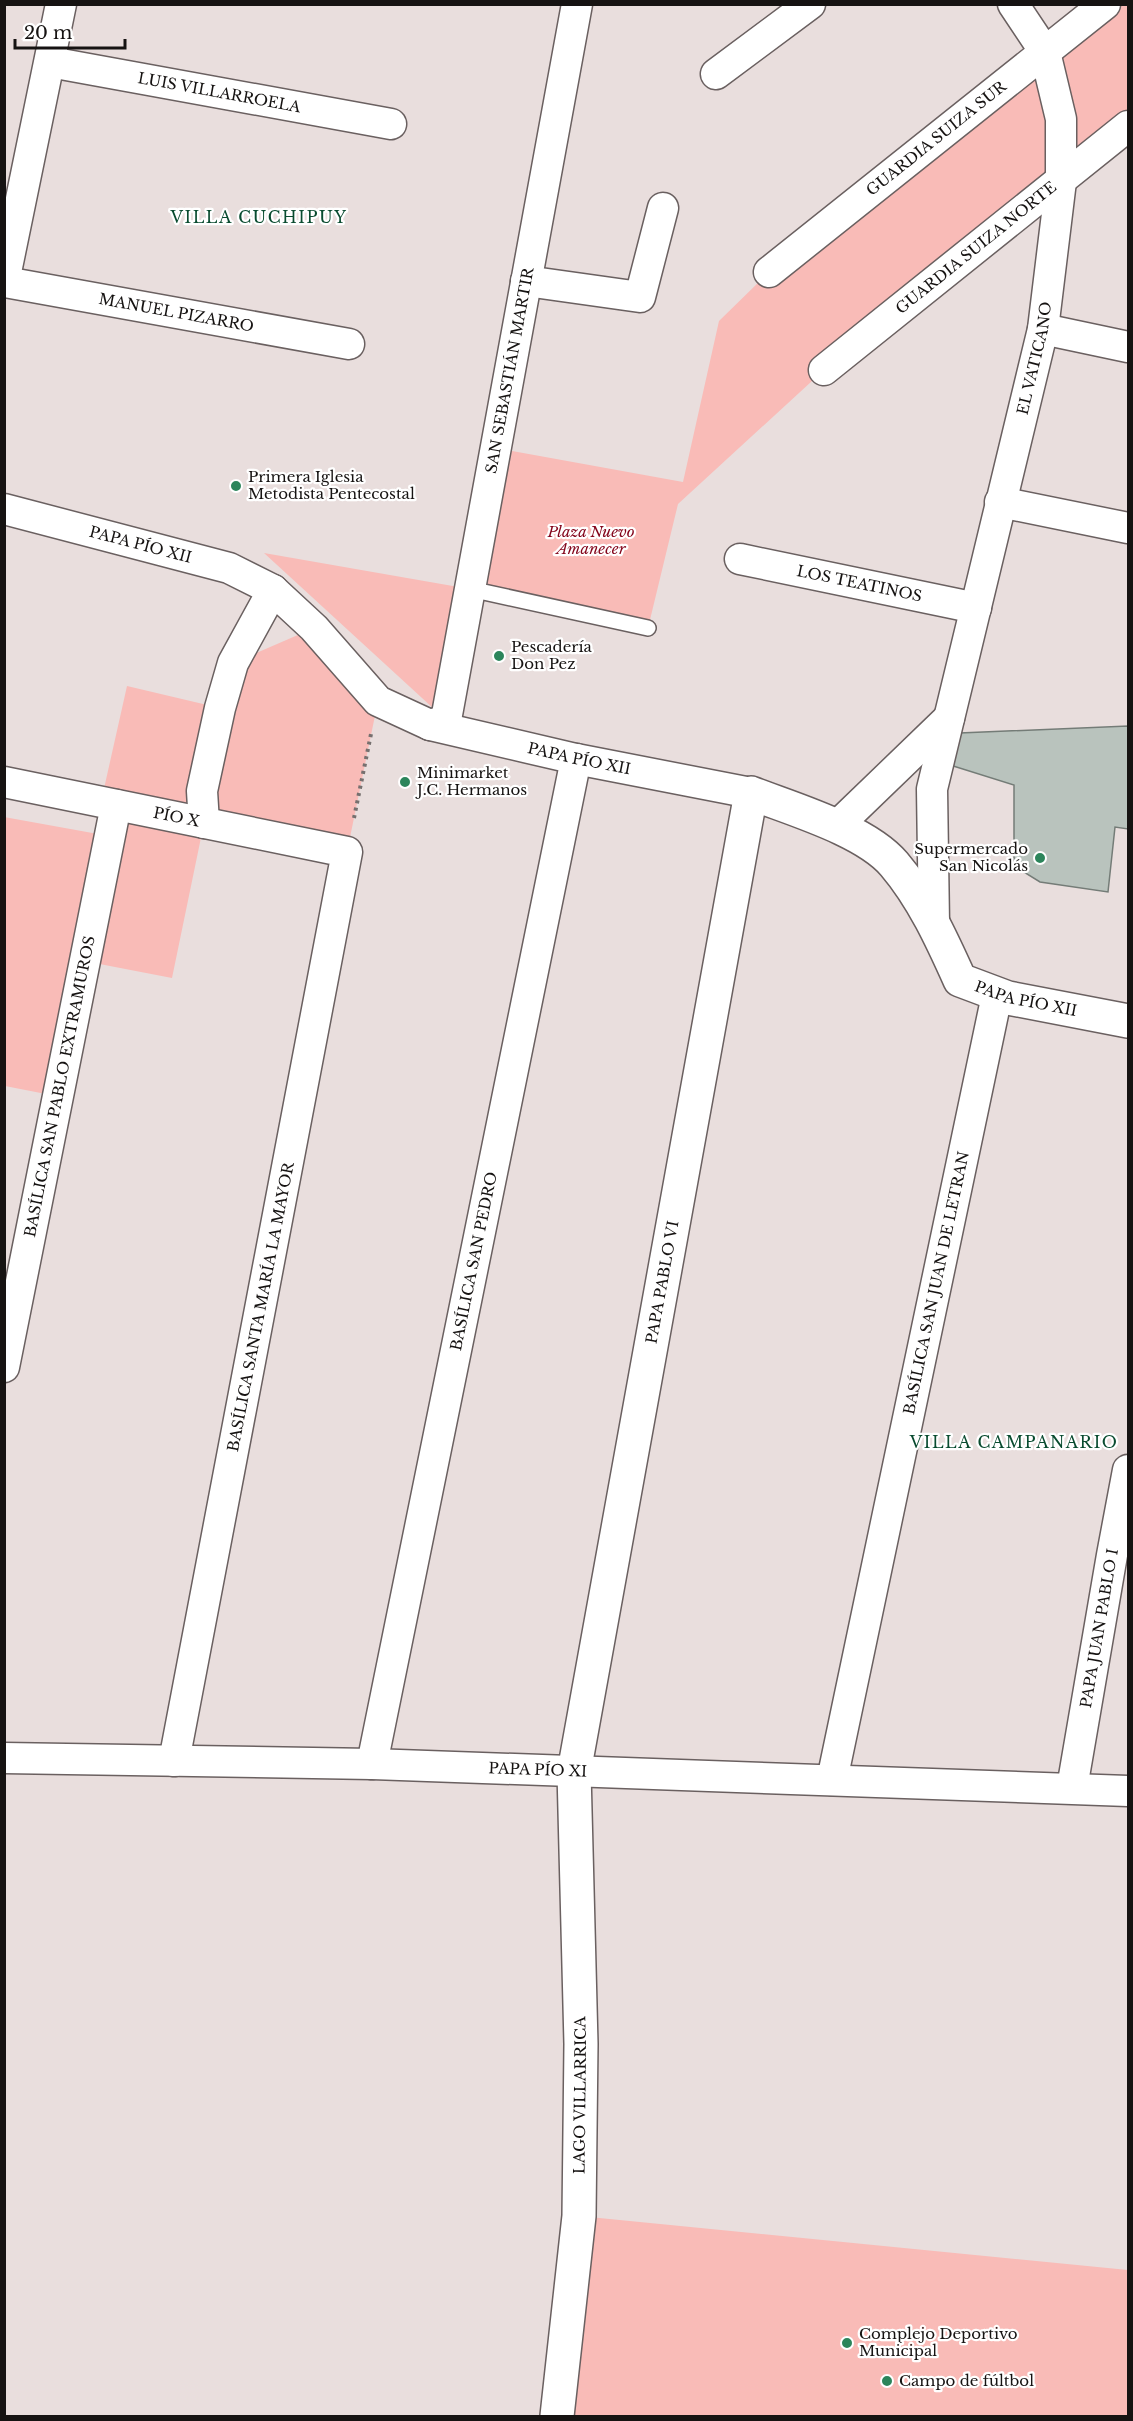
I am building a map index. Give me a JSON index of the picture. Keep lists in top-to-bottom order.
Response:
{
  "streets": {
    "street": [
      "LUIS VILLARROELA",
      "GUARDIA SUIZA SUR",
      "GUARDIA SUIZA NORTE",
      "MANUEL PIZARRO",
      "EL VATICANO",
      "SAN SEBASTIÁN MARTIR",
      "PAPA PÍO XII",
      "LOS TEATINOS",
      "PÍO X",
      "BASÍLICA SAN PABLO EXTRAMUROS",
      "BASÍLICA SAN PEDRO",
      "PAPA PABLO VI",
      "BASÍLICA SAN JUAN DE LETRAN",
      "BASÍLICA SANTA MARÍA LA MAYOR",
      "PAPA JUAN PABLO I",
      "PAPA PÍO XI",
      "LAGO VILLARRICA"
    ]
  },
  "crossings": [
    ["GUARDIA SUIZA SUR", "EL VATICANO"],
    ["GUARDIA SUIZA NORTE", "EL VATICANO"],
    ["EL VATICANO", "PAPA PÍO XII"],
    ["EL VATICANO", "LOS TEATINOS"],
    ["SAN SEBASTIÁN MARTIR", "PAPA PÍO XII"],
    ["PAPA PÍO XII", "BASÍLICA SAN PEDRO"],
    ["PAPA PÍO XII", "PAPA PABLO VI"],
    ["PAPA PÍO XII", "BASÍLICA SAN JUAN DE LETRAN"],
    ["PÍO X", "BASÍLICA SAN PABLO EXTRAMUROS"],
    ["PÍO X", "BASÍLICA SANTA MARÍA LA MAYOR"],
    ["BASÍLICA SAN PEDRO", "PAPA PÍO XI"],
    ["PAPA PABLO VI", "PAPA PÍO XI"],
    ["PAPA PABLO VI", "LAGO VILLARRICA"],
    ["BASÍLICA SAN JUAN DE LETRAN", "PAPA PÍO XI"],
    ["BASÍLICA SANTA MARÍA LA MAYOR", "PAPA PÍO XI"],
    ["PAPA JUAN PABLO I", "PAPA PÍO XI"],
    ["PAPA PÍO XI", "LAGO VILLARRICA"]
  ],
  "districts": ["VILLA CUCHIPUY", "VILLA CAMPANARIO"],
  "parks": ["Plaza Nuevo Amanecer"],
  "places": [
    "Primera Iglesia Metodista Pentecostal",
    "Pescadería Don Pez",
    "Minimarket J.C. Hermanos",
    "Supermercado San Nicolás",
    "Complejo Deportivo Municipal",
    "Campo de fúltbol"
  ],
  "scale_bar": "20 m"
}
